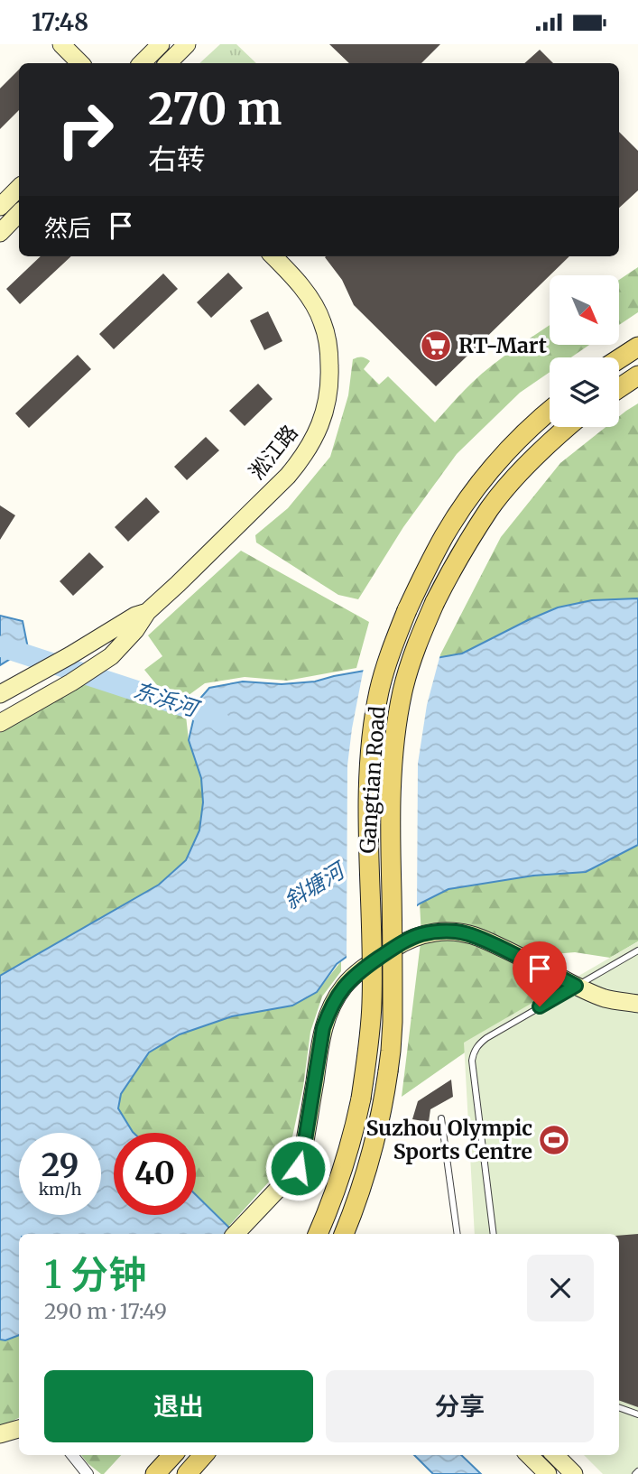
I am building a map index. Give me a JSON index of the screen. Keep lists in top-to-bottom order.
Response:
{
  "streets": {
    "main road": ["Gangtian Road"],
    "street": ["淞江路"]
  },
  "water": ["东浜河", "斜塘河"],
  "places": {
    "supermarket": ["RT-Mart"],
    "sports": ["Suzhou Olympic Sports Centre"]
  },
  "north": "bottom right",
  "page": {
    "status": "17:48",
    "turn": ["270 m", "右转"],
    "then": "然后",
    "speed": "29 km/h",
    "limit": "40",
    "heading": ["1 分钟", "290 m · 17:49"],
    "buttons": ["退出", "分享"]
  }
}
